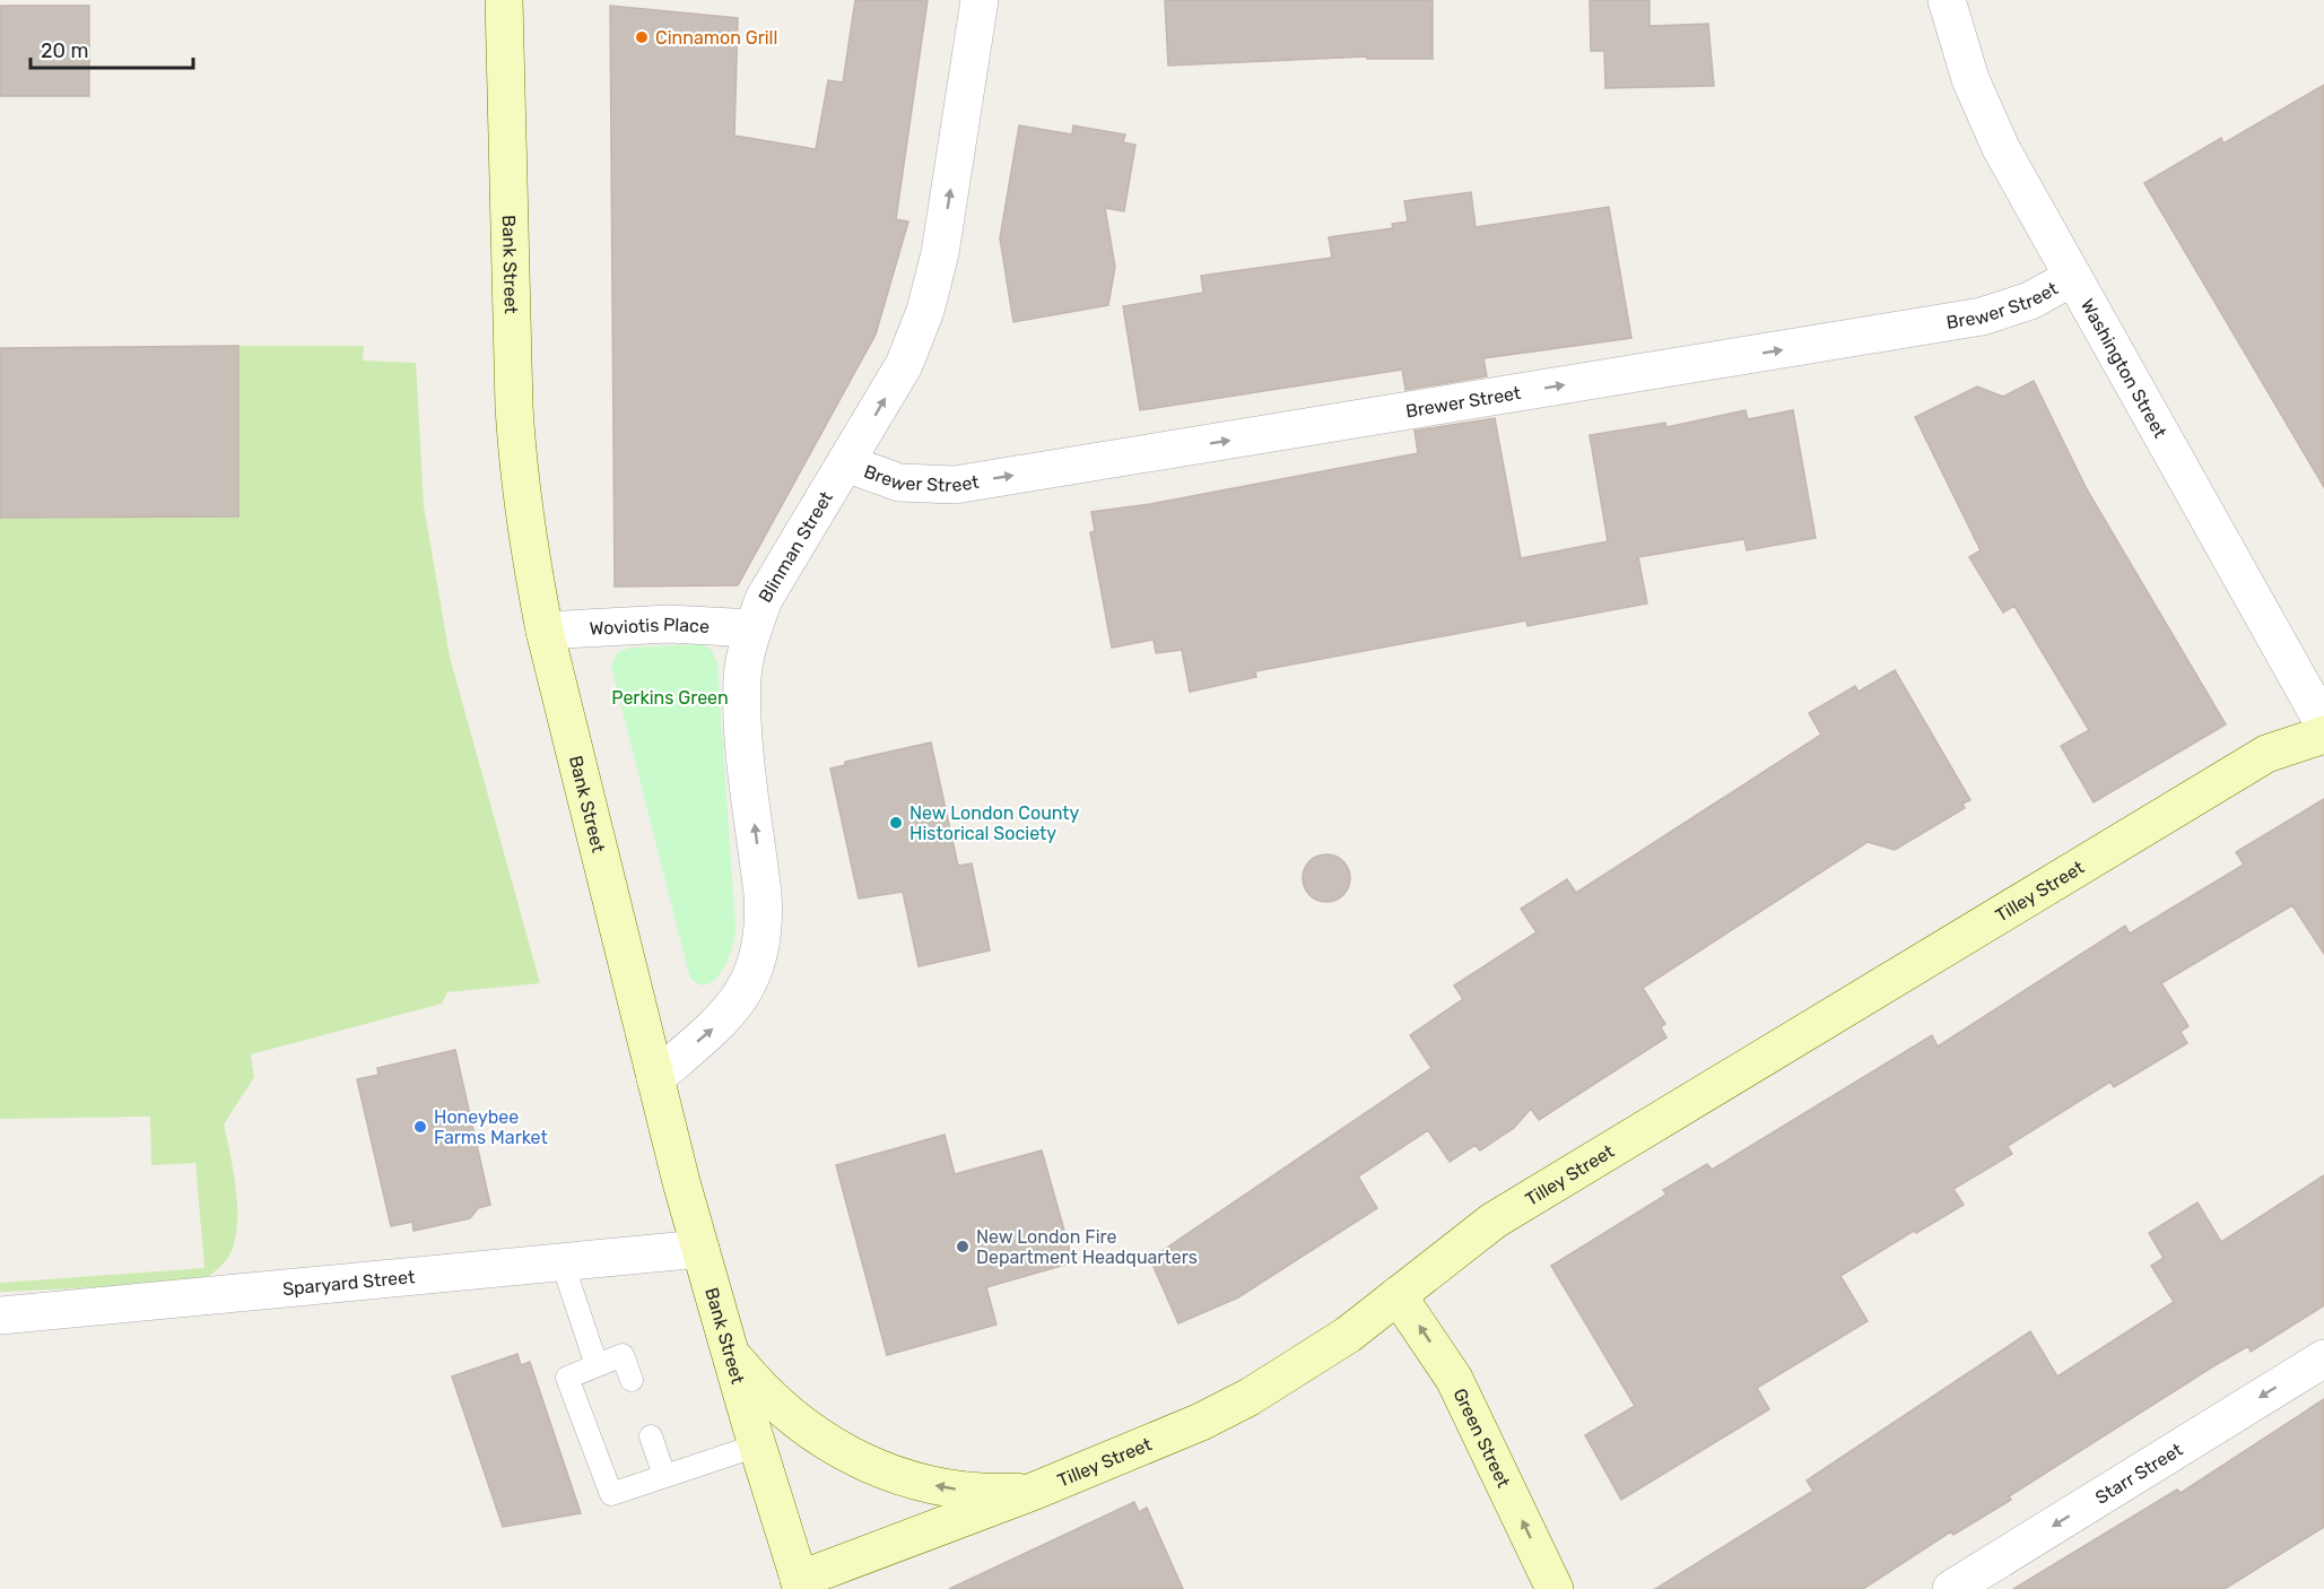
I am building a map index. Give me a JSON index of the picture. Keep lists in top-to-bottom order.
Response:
{
  "streets": {
    "main road": ["Bank Street", "Tilley Street", "Green Street"],
    "street": [
      "Brewer Street",
      "Washington Street",
      "Blinman Street",
      "Woviotis Place",
      "Sparyard Street",
      "Starr Street"
    ]
  },
  "crossings": [
    ["Bank Street", "Blinman Street"],
    ["Bank Street", "Woviotis Place"],
    ["Bank Street", "Tilley Street"],
    ["Bank Street", "Sparyard Street"],
    ["Brewer Street", "Washington Street"],
    ["Brewer Street", "Blinman Street"],
    ["Blinman Street", "Woviotis Place"],
    ["Tilley Street", "Green Street"]
  ],
  "one_way": [
    "Brewer Street",
    "Blinman Street",
    "Green Street",
    "Starr Street"
  ],
  "parks": ["Perkins Green"],
  "places": [
    "Cinnamon Grill",
    "New London County Historical Society",
    "Honeybee Farms Market",
    "New London Fire Department Headquarters"
  ],
  "scale_bar": "20 m"
}
